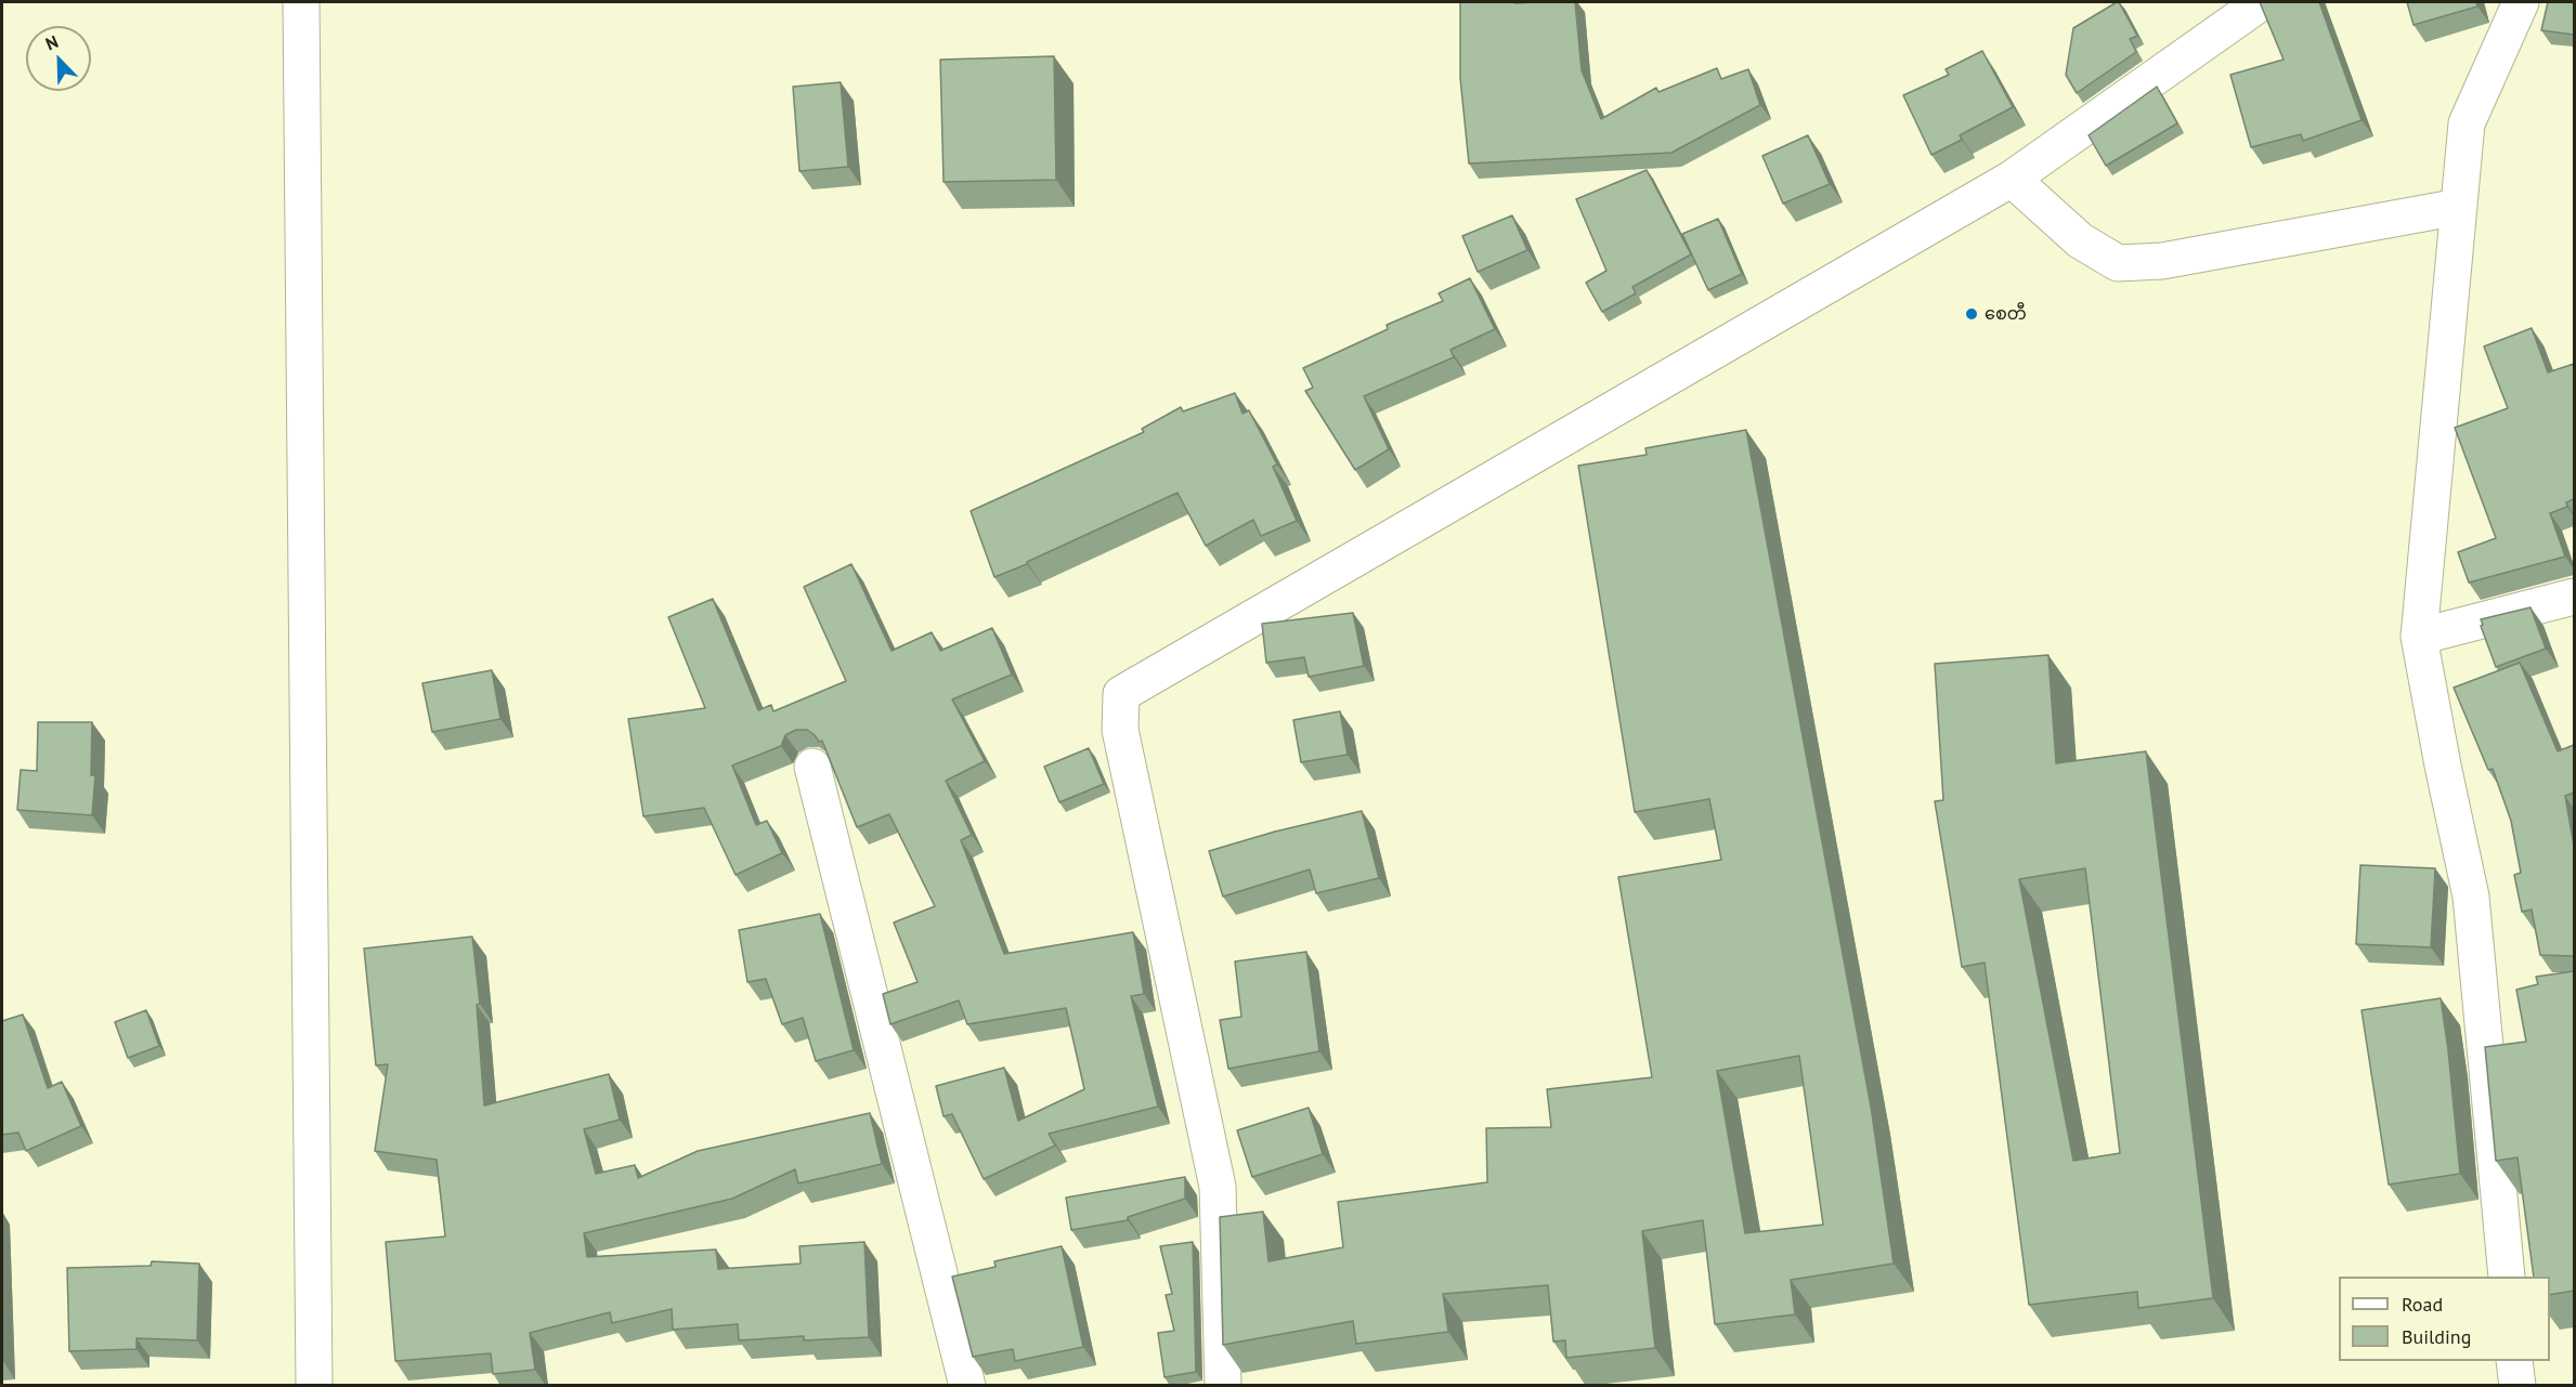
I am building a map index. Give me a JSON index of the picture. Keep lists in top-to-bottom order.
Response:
{
  "places": ["စေတီ"],
  "legend": ["Road", "Building"],
  "north": "top left"
}
